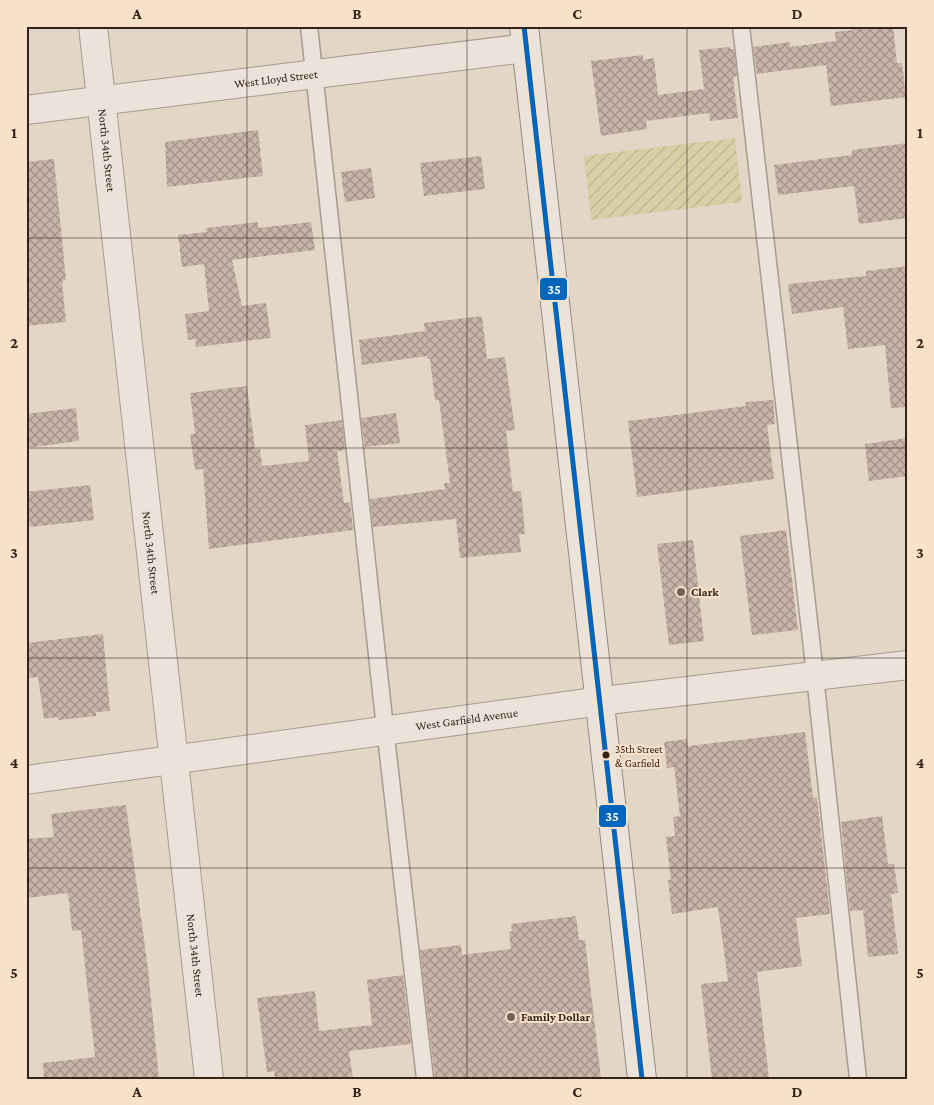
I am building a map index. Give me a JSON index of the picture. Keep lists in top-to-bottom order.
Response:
{
  "streets": {
    "street": ["West Lloyd Street", "North 34th Street", "West Garfield Avenue"]
  },
  "crossings": [
    ["West Lloyd Street", "North 34th Street"],
    ["North 34th Street", "West Garfield Avenue"]
  ],
  "places": ["Clark", "35th Street & Garfield", "Family Dollar"],
  "lines": ["transit line 35"],
  "grid": {
    "columns": [
      "A",
      "B",
      "C",
      "D"
    ],
    "rows": [
      "1",
      "2",
      "3",
      "4",
      "5"
    ]
  }
}
